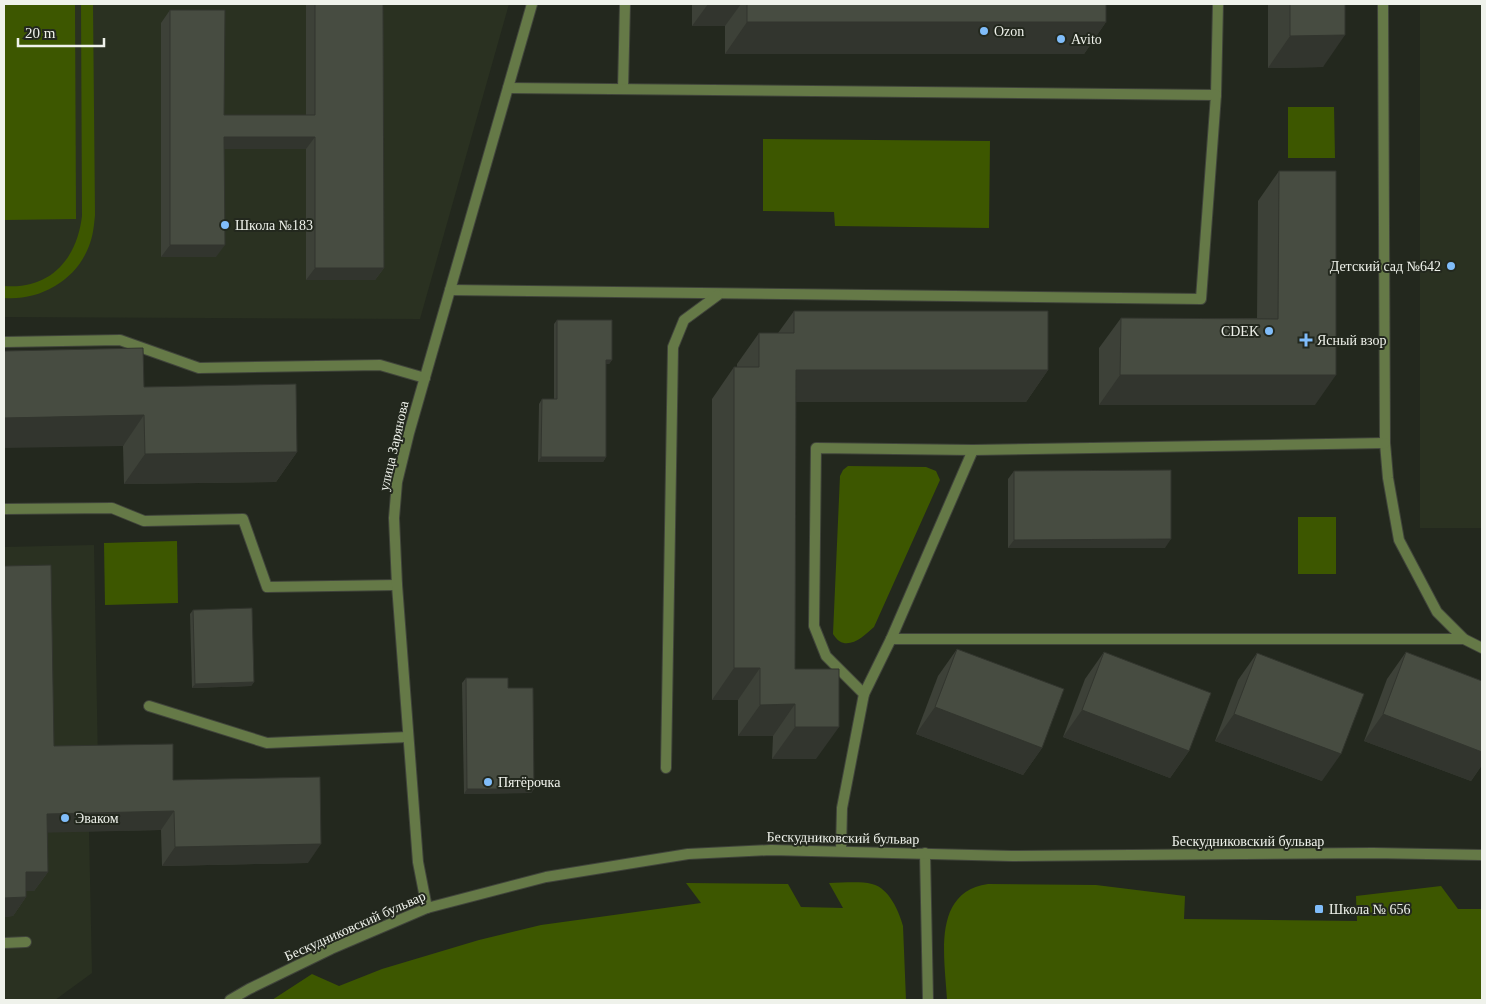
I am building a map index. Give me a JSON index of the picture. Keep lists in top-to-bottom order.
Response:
{
  "streets": {
    "street": ["улица Зарянова", "Бескудниковский бульвар"]
  },
  "crossings": [
    ["улица Зарянова", "Бескудниковский бульвар"]
  ],
  "places": {
    "other": [
      "Ozon",
      "Avito",
      "Школа №183",
      "Детский сад №642",
      "CDEK",
      "Пятёрочка",
      "Эваком"
    ],
    "health": ["Ясный взор"],
    "transit": ["Школа № 656"]
  },
  "scale_bar": "20 m"
}
